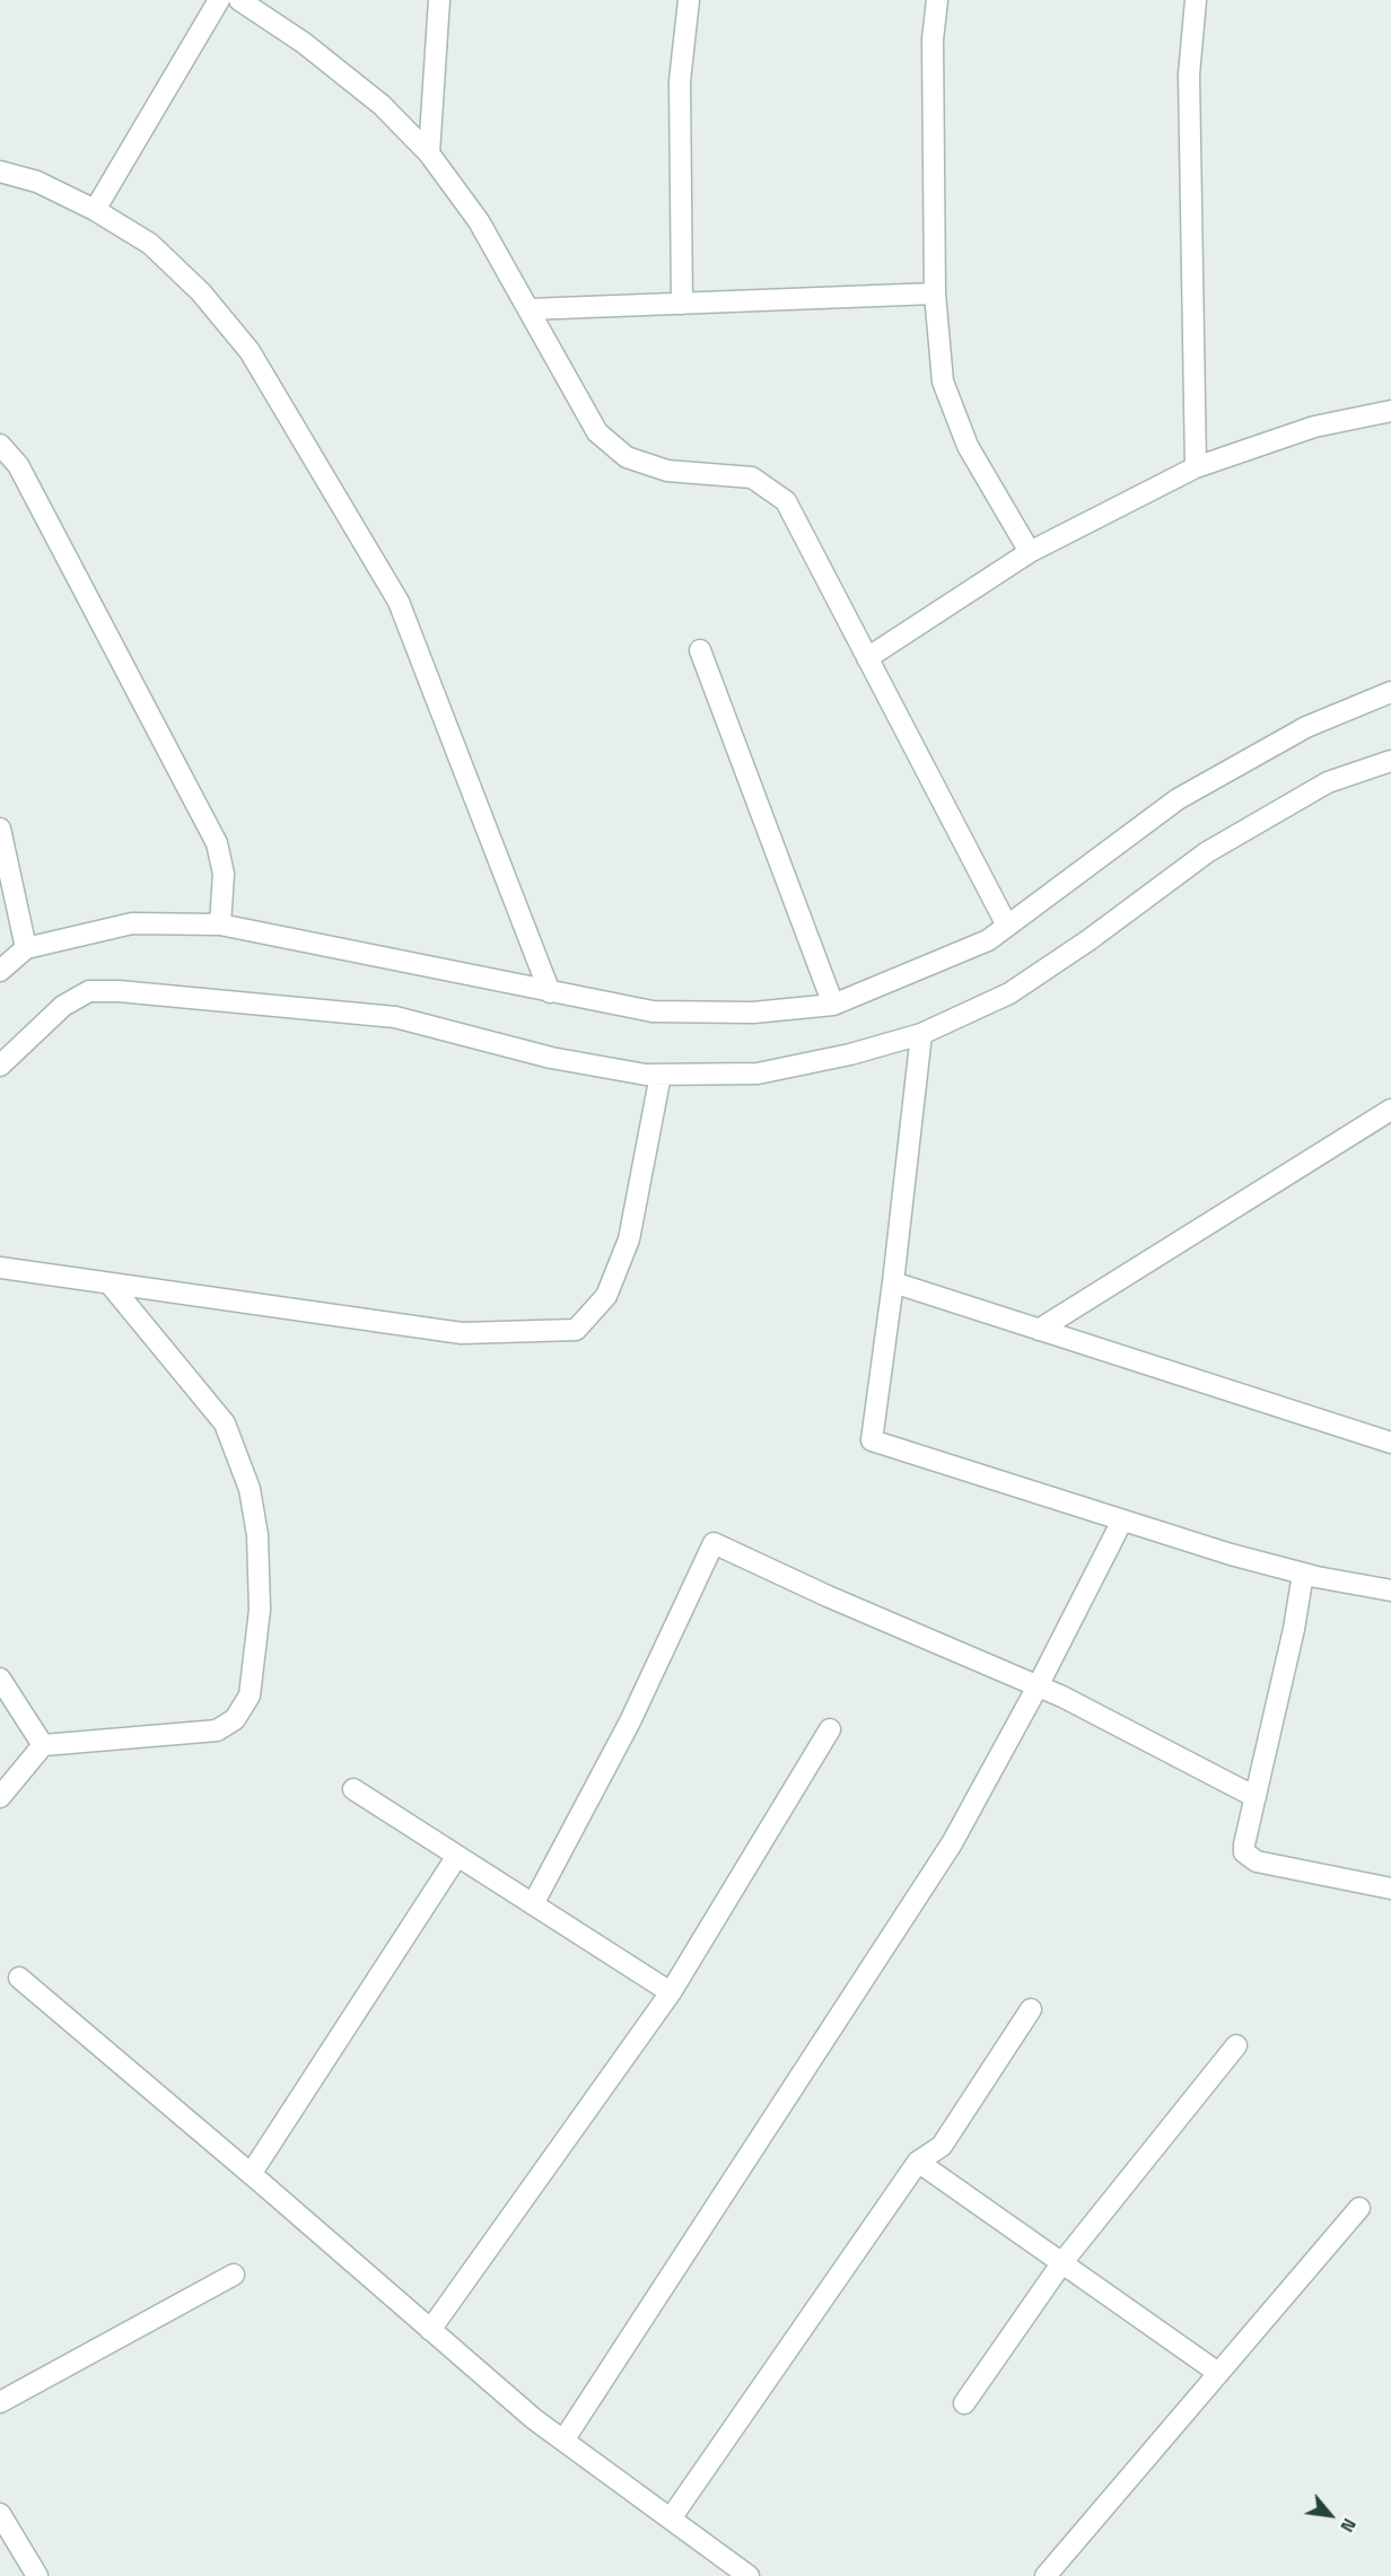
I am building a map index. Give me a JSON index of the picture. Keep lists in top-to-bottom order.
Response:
{
  "north": "bottom right"
}
